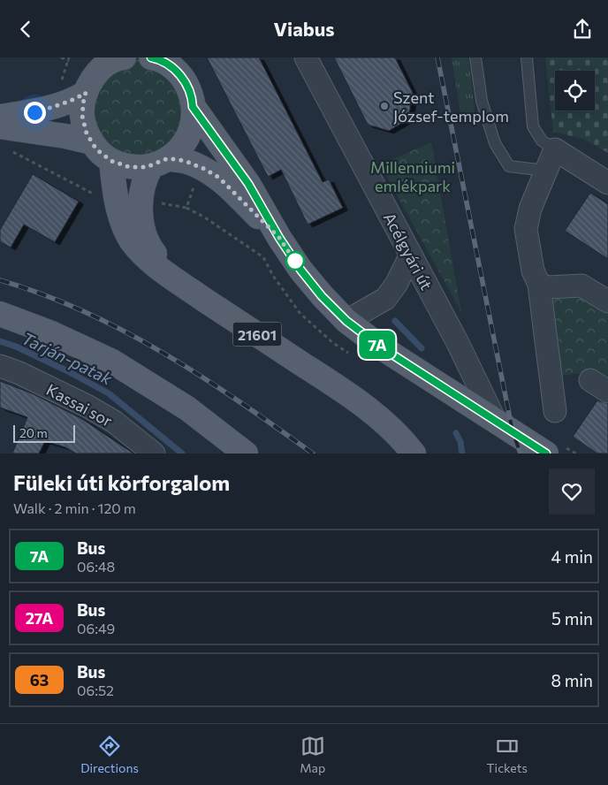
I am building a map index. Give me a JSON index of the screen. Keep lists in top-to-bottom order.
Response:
{
  "streets": {
    "main road": ["21601"],
    "street": ["Acélgyári út", "Kassai sor"]
  },
  "water": ["Tarján-patak"],
  "parks": ["Millenniumi emlékpark"],
  "places": ["Szent József-templom"],
  "lines": ["bus line 7A"],
  "scale_bar": "20 m",
  "page": {
    "header": "Viabus",
    "on_map": "7A",
    "scale": "20 m",
    "heading": ["Füleki úti körforgalom", "Walk · 2 min · 120 m"],
    "list": [
      {
        "mark": "7A",
        "name": "Bus",
        "note": "06:48",
        "value": "4 min"
      },
      {
        "mark": "27A",
        "name": "Bus",
        "note": "06:49",
        "value": "5 min"
      },
      {
        "mark": "63",
        "name": "Bus",
        "note": "06:52",
        "value": "8 min"
      }
    ],
    "tabs": ["Directions", "Map", "Tickets"]
  }
}
